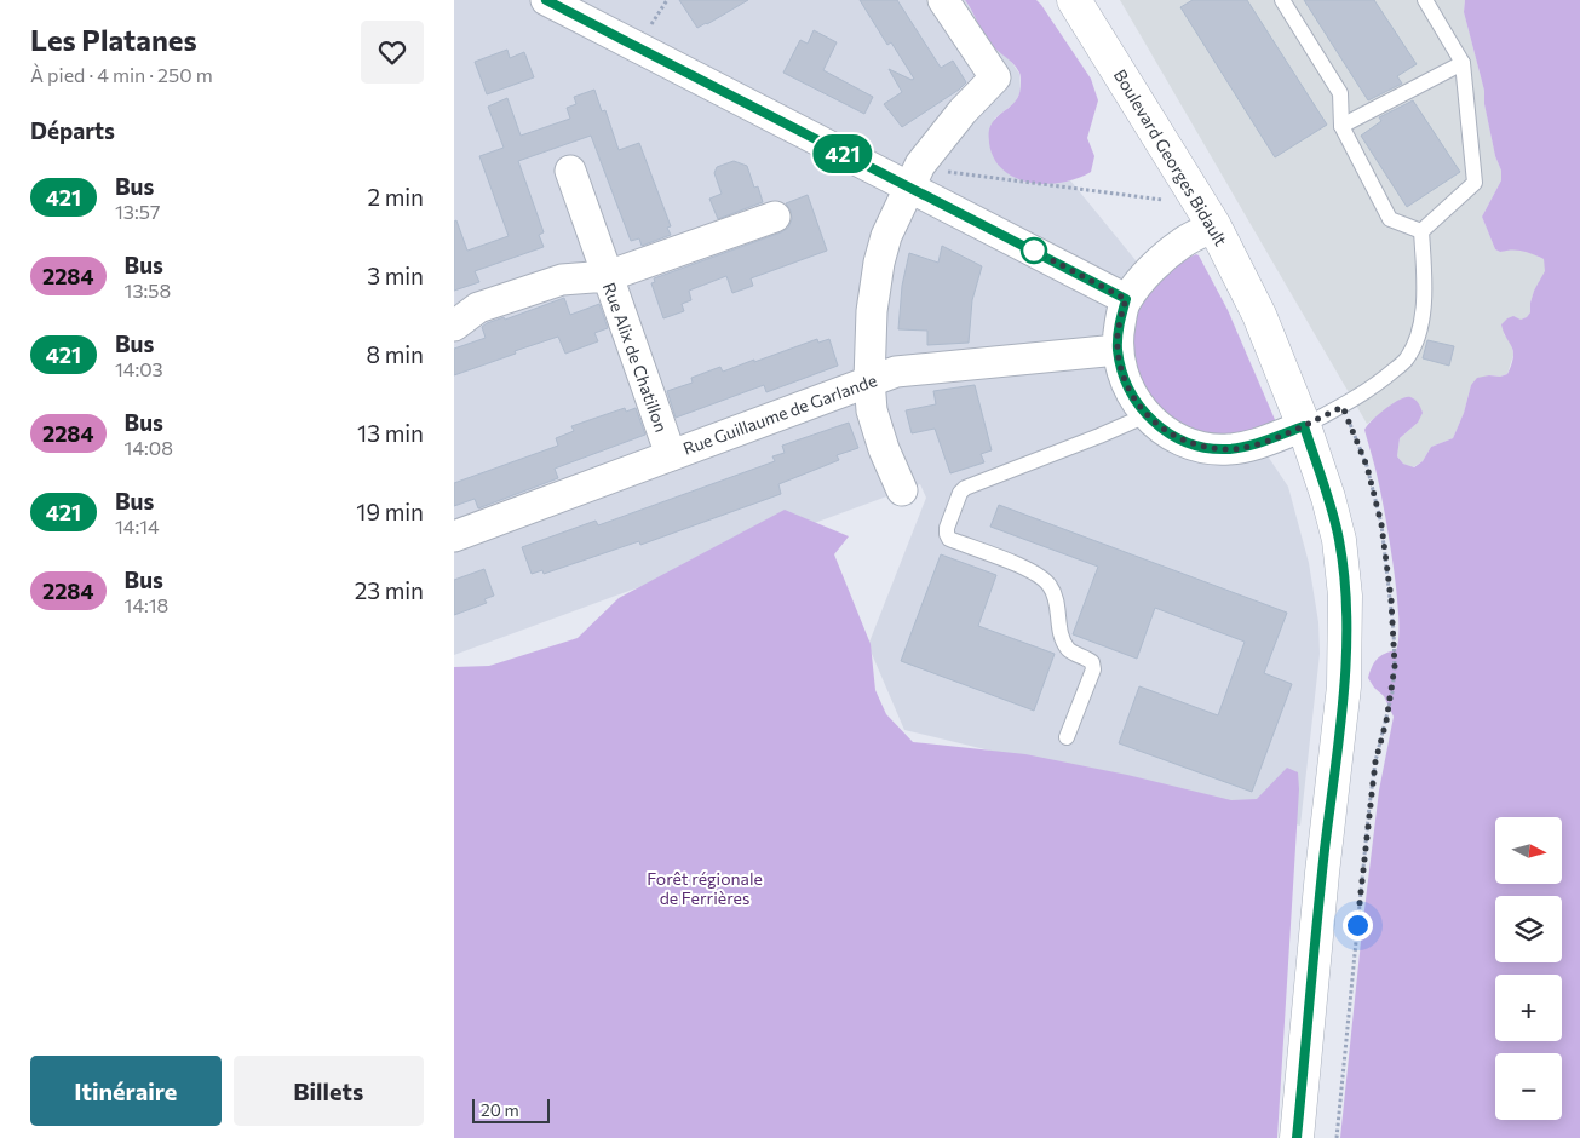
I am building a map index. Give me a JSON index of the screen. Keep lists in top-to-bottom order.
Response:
{
  "streets": {
    "street": ["Boulevard Georges Bidault", "Rue Alix de Chatillon", "Rue Guillaume de Garlande"]
  },
  "crossings": [
    ["Rue Alix de Chatillon", "Rue Guillaume de Garlande"]
  ],
  "parks": ["Forêt régionale de Ferrières"],
  "lines": ["bus line 421"],
  "scale_bar": "20 m",
  "north": "right",
  "page": {
    "heading": [
      ["Les Platanes", "À pied · 4 min · 250 m"],
      "Départs"
    ],
    "on_map": "421",
    "list": [
      {
        "mark": "421",
        "name": "Bus",
        "note": "13:57",
        "value": "2 min"
      },
      {
        "mark": "2284",
        "name": "Bus",
        "note": "13:58",
        "value": "3 min"
      },
      {
        "mark": "421",
        "name": "Bus",
        "note": "14:03",
        "value": "8 min"
      },
      {
        "mark": "2284",
        "name": "Bus",
        "note": "14:08",
        "value": "13 min"
      },
      {
        "mark": "421",
        "name": "Bus",
        "note": "14:14",
        "value": "19 min"
      },
      {
        "mark": "2284",
        "name": "Bus",
        "note": "14:18",
        "value": "23 min"
      }
    ],
    "map_buttons": ["+", "−"],
    "buttons": ["Itinéraire", "Billets"],
    "scale": "20 m"
  }
}
